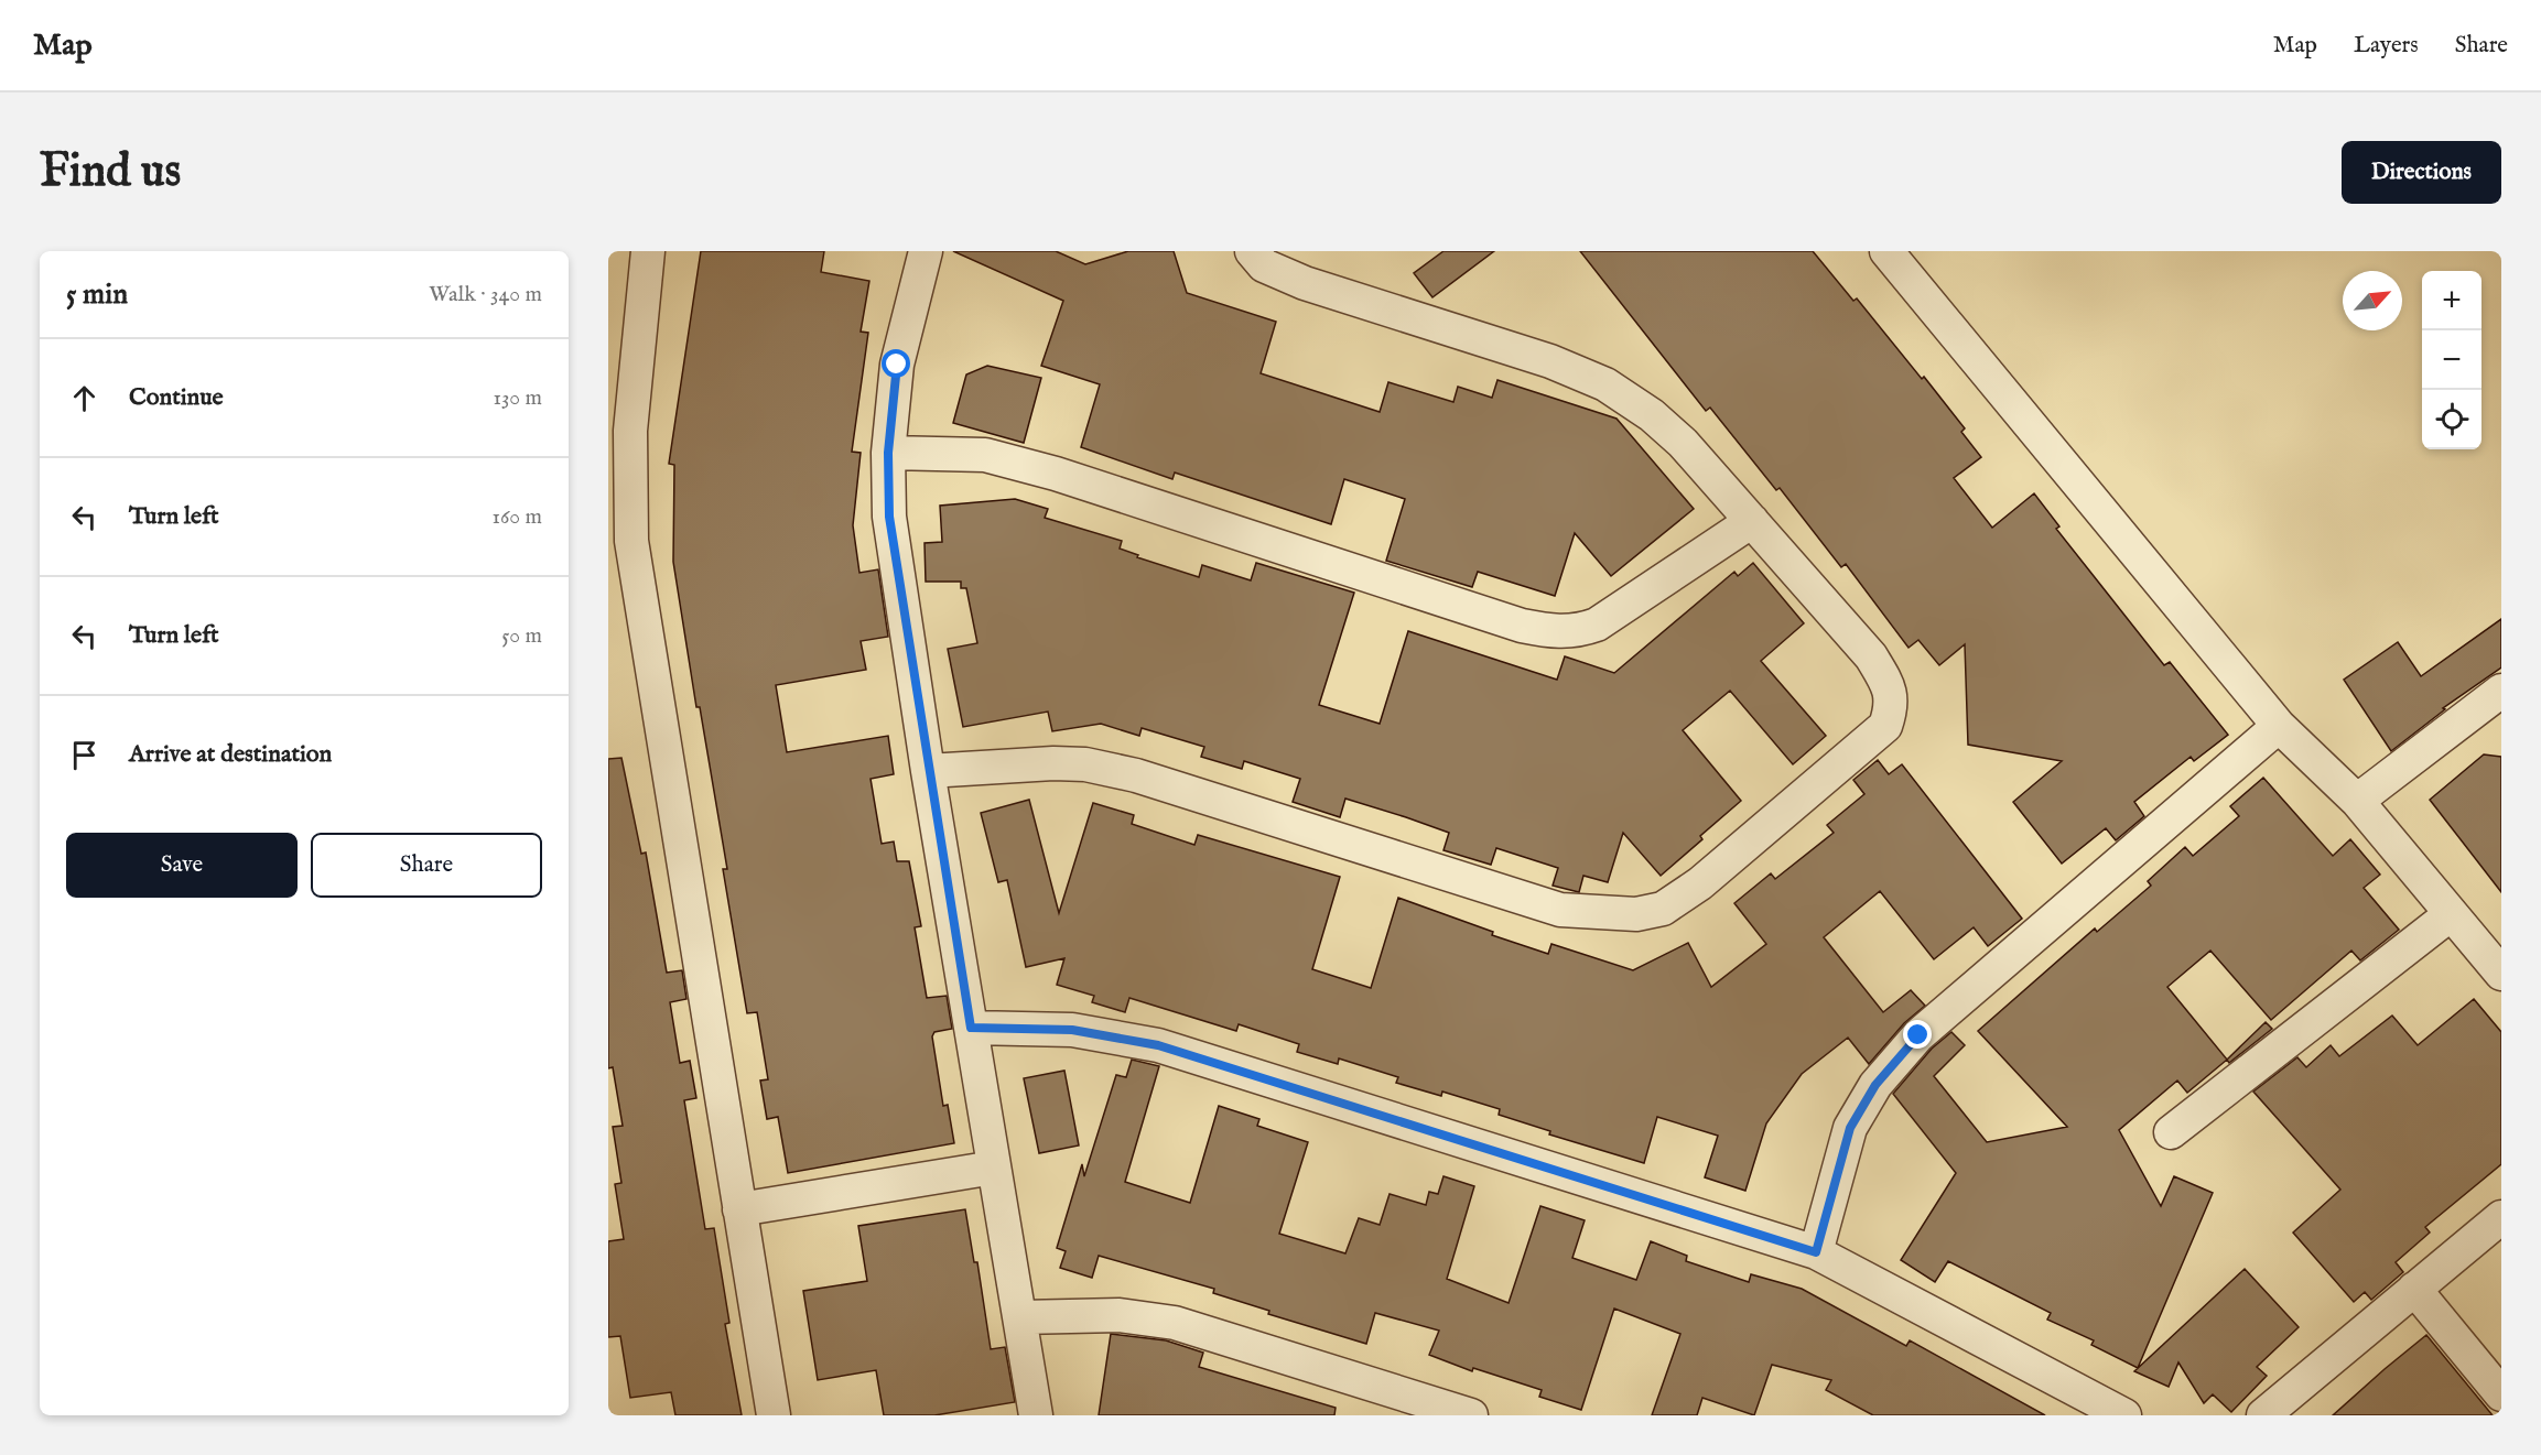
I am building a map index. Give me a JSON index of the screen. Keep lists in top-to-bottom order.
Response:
{
  "north": "top right",
  "page": {
    "header": "Map",
    "nav": ["Map", "Layers", "Share"],
    "buttons": [
      "Directions",
      ["Save", "Share"]
    ],
    "title": "Find us",
    "heading": ["5 min", "Walk · 340 m"],
    "map_buttons": ["+", "−"],
    "list": [
      ["Continue", "130 m"],
      ["Turn left", "160 m"],
      ["Turn left", "50 m"],
      "Arrive at destination"
    ]
  }
}
